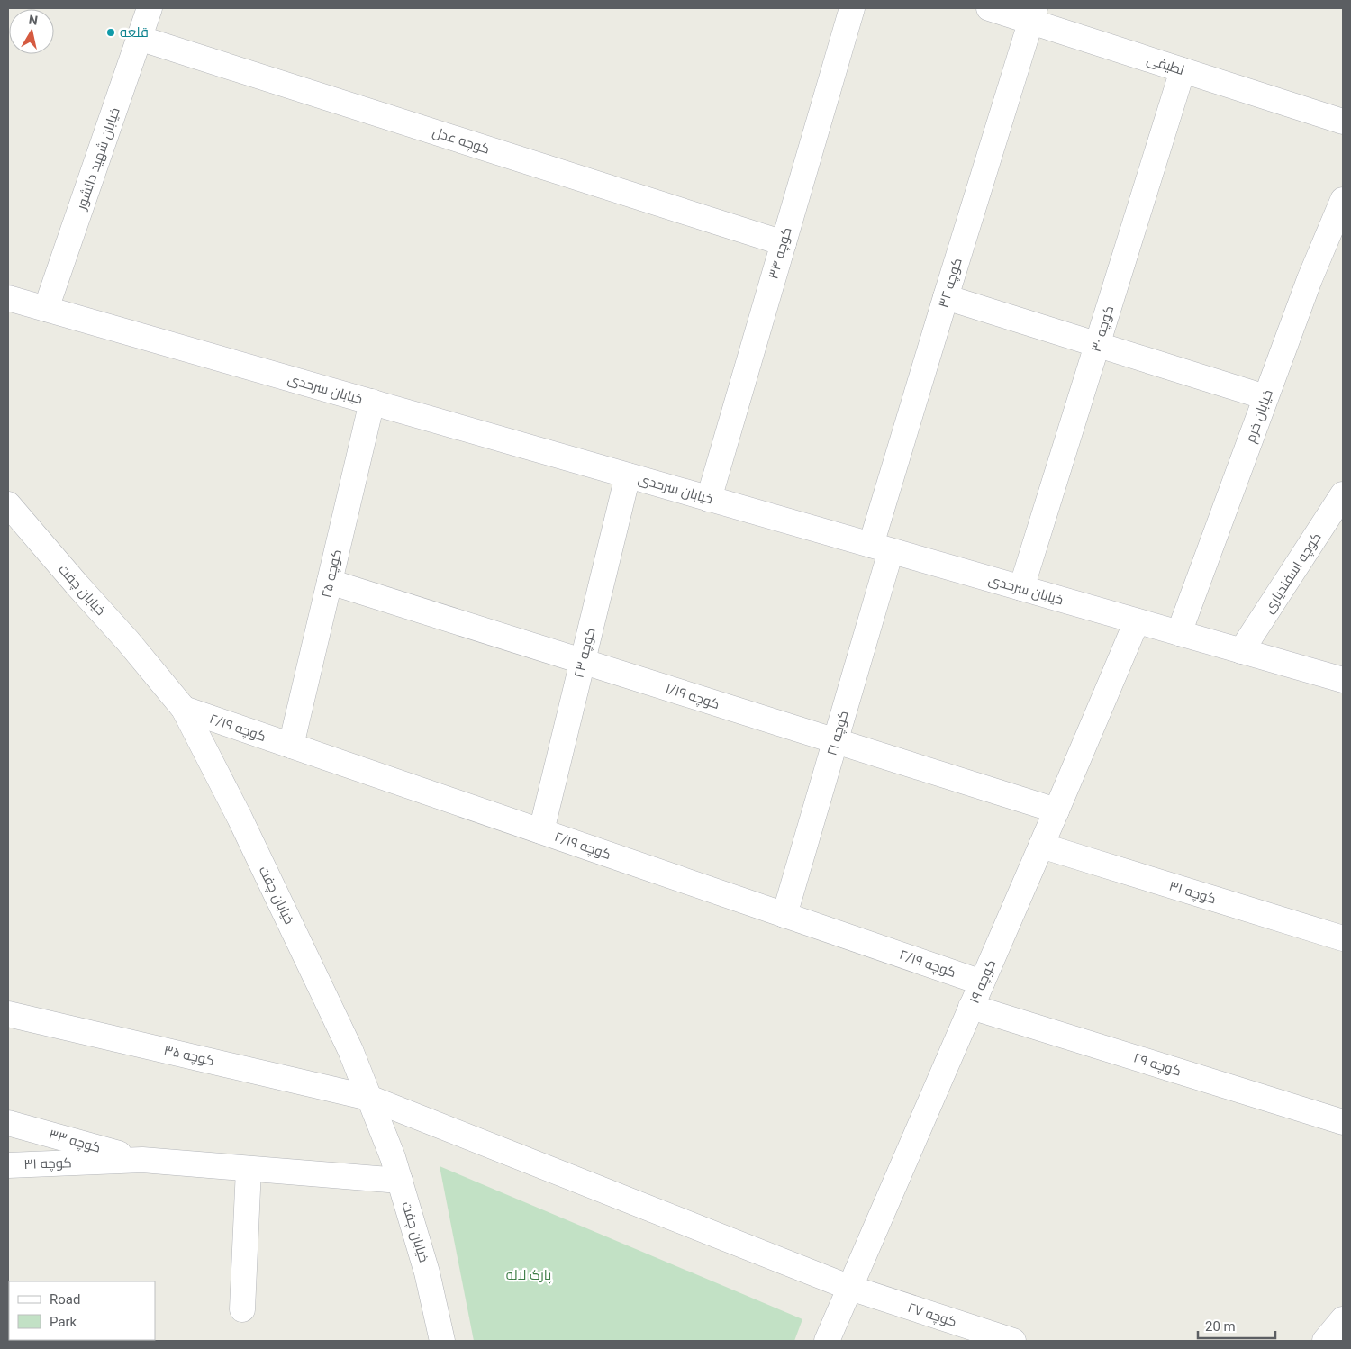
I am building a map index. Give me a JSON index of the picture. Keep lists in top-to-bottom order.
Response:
{
  "streets": {
    "street": [
      "لطیفی",
      "کوچه عدل",
      "خیابان شهید دانشور",
      "کوچه ۳۴",
      "کوچه ۳۲",
      "کوچه ۳۰",
      "خیابان سرحدی",
      "خیابان خرم",
      "کوچه اسفندیاری",
      "کوچه ۲۵",
      "خیابان چفت",
      "کوچه ۲۳",
      "کوچه ۱/۱۹",
      "کوچه ۲/۱۹",
      "کوچه ۲۱",
      "کوچه ۳۱",
      "کوچه ۱۹",
      "کوچه ۳۵",
      "کوچه ۲۹",
      "کوچه ۳۳",
      "کوچه ۲۷"
    ]
  },
  "crossings": [
    ["لطیفی", "کوچه ۳۲"],
    ["لطیفی", "کوچه ۳۰"],
    ["کوچه عدل", "خیابان شهید دانشور"],
    ["کوچه عدل", "کوچه ۳۴"],
    ["خیابان شهید دانشور", "خیابان سرحدی"],
    ["کوچه ۳۴", "خیابان سرحدی"],
    ["کوچه ۳۲", "خیابان سرحدی"],
    ["کوچه ۳۲", "کوچه ۲۱"],
    ["کوچه ۳۰", "خیابان سرحدی"],
    ["خیابان سرحدی", "خیابان خرم"],
    ["خیابان سرحدی", "کوچه اسفندیاری"],
    ["خیابان سرحدی", "کوچه ۲۵"],
    ["خیابان سرحدی", "کوچه ۲۳"],
    ["خیابان سرحدی", "کوچه ۲۱"],
    ["خیابان سرحدی", "کوچه ۱۹"],
    ["کوچه ۲۵", "کوچه ۱/۱۹"],
    ["کوچه ۲۵", "کوچه ۲/۱۹"],
    ["خیابان چفت", "کوچه ۲/۱۹"],
    ["خیابان چفت", "کوچه ۳۵"],
    ["کوچه ۲۳", "کوچه ۱/۱۹"],
    ["کوچه ۲۳", "کوچه ۲/۱۹"],
    ["کوچه ۱/۱۹", "کوچه ۲۱"],
    ["کوچه ۱/۱۹", "کوچه ۱۹"],
    ["کوچه ۲/۱۹", "کوچه ۲۱"],
    ["کوچه ۲/۱۹", "کوچه ۱۹"],
    ["کوچه ۳۱", "کوچه ۱۹"],
    ["کوچه ۳۱", "کوچه ۳۳"],
    ["کوچه ۱۹", "کوچه ۳۵"],
    ["کوچه ۱۹", "کوچه ۲۹"],
    ["کوچه ۱۹", "کوچه ۲۷"],
    ["کوچه ۳۵", "کوچه ۲۷"]
  ],
  "parks": ["پارک لاله"],
  "places": ["قلعه"],
  "legend": ["Road", "Park"],
  "scale_bar": "20 m",
  "north": "top"
}
